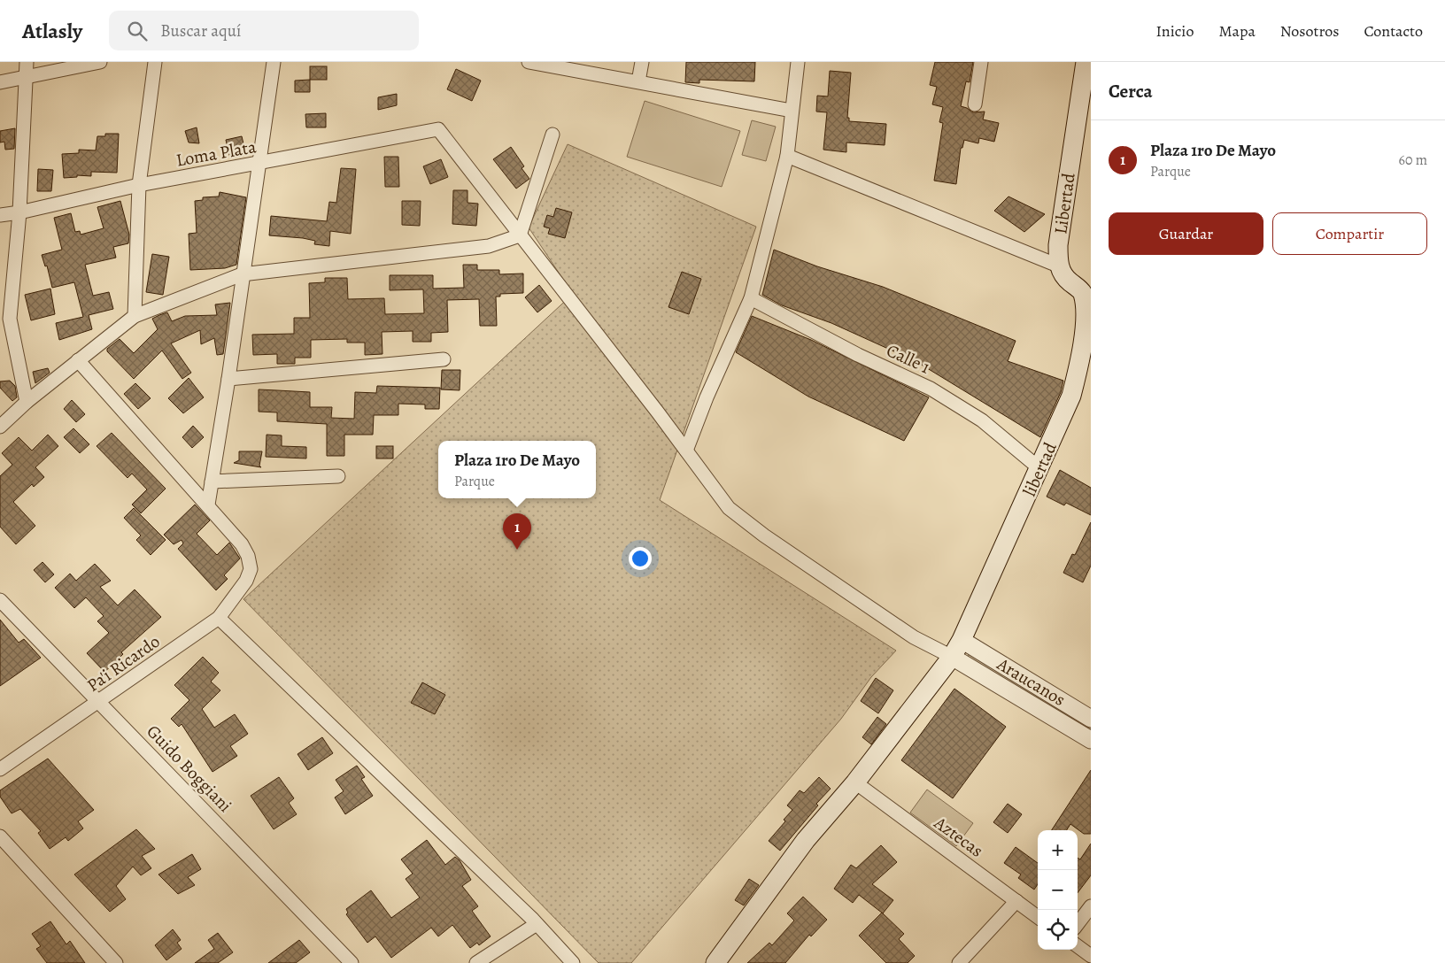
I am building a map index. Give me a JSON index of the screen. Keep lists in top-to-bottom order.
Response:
{
  "streets": {
    "main road": ["Libertad", "libertad"],
    "street": [
      "Loma Plata",
      "Calle 1",
      "Pa'i Ricardo",
      "Araucanos",
      "Guido Boggiani",
      "Aztecas"
    ]
  },
  "crossings": [
    ["Calle 1", "libertad"],
    ["libertad", "Araucanos"],
    ["libertad", "Aztecas"],
    ["Pa'i Ricardo", "Guido Boggiani"]
  ],
  "page": {
    "header": "Atlasly",
    "search": "Buscar aquí",
    "nav": [
      "Inicio",
      "Mapa",
      "Nosotros",
      "Contacto"
    ],
    "heading": "Cerca",
    "list": [
      {
        "mark": "1",
        "name": "Plaza 1ro De Mayo",
        "note": "Parque",
        "value": "60 m"
      }
    ],
    "buttons": ["Guardar", "Compartir"],
    "popup": ["Plaza 1ro De Mayo", "Parque"],
    "pins": "1",
    "map_buttons": ["+", "−"]
  }
}
